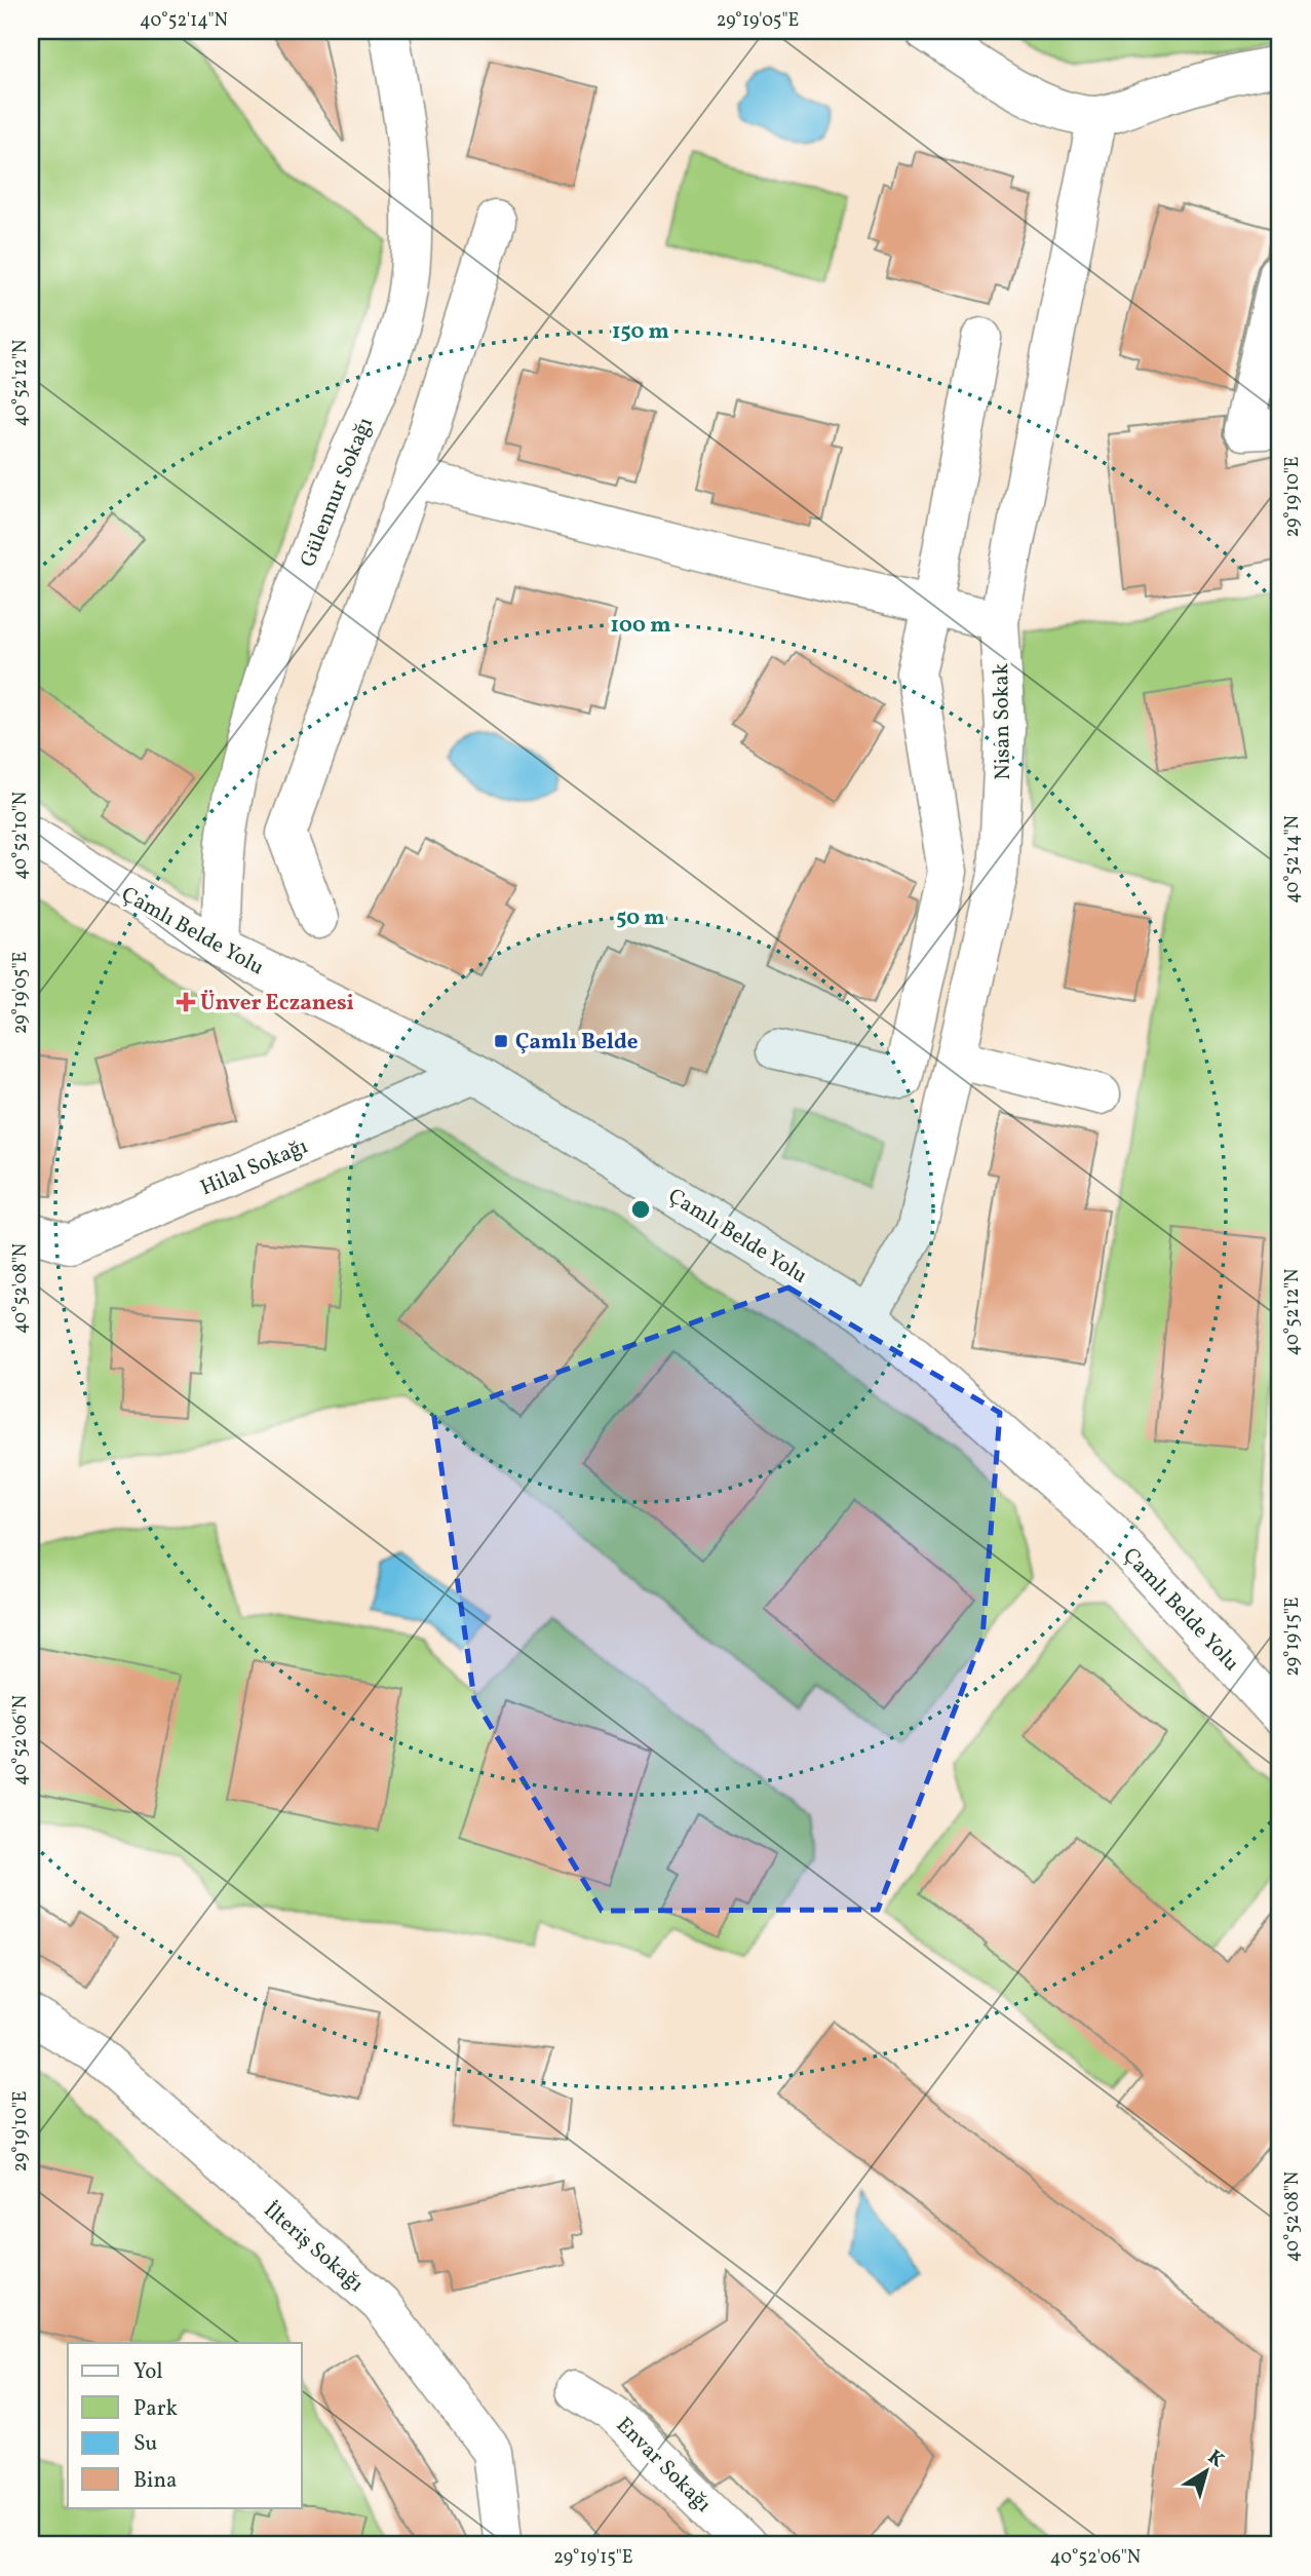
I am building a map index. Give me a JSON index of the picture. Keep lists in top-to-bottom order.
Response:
{
  "streets": {
    "street": [
      "Gülennur Sokağı",
      "Nisan Sokak",
      "Çamlı Belde Yolu",
      "Hilal Sokağı",
      "İlteriş Sokağı",
      "Envar Sokağı"
    ]
  },
  "crossings": [
    ["Gülennur Sokağı", "Çamlı Belde Yolu"],
    ["Nisan Sokak", "Çamlı Belde Yolu"],
    ["Çamlı Belde Yolu", "Hilal Sokağı"]
  ],
  "places": {
    "health": ["Ünver Eczanesi"],
    "transit": ["Çamlı Belde"]
  },
  "legend": [
    "Yol",
    "Park",
    "Su",
    "Bina"
  ],
  "north": "top right",
  "coordinates": [
    "40°52'14\"N",
    "29°19'05\"E",
    "40°52'12\"N",
    "29°19'10\"E",
    "40°52'10\"N",
    "40°52'08\"N",
    "29°19'15\"E",
    "40°52'06\"N"
  ],
  "rings": ["150 m", "100 m", "50 m"]
}
